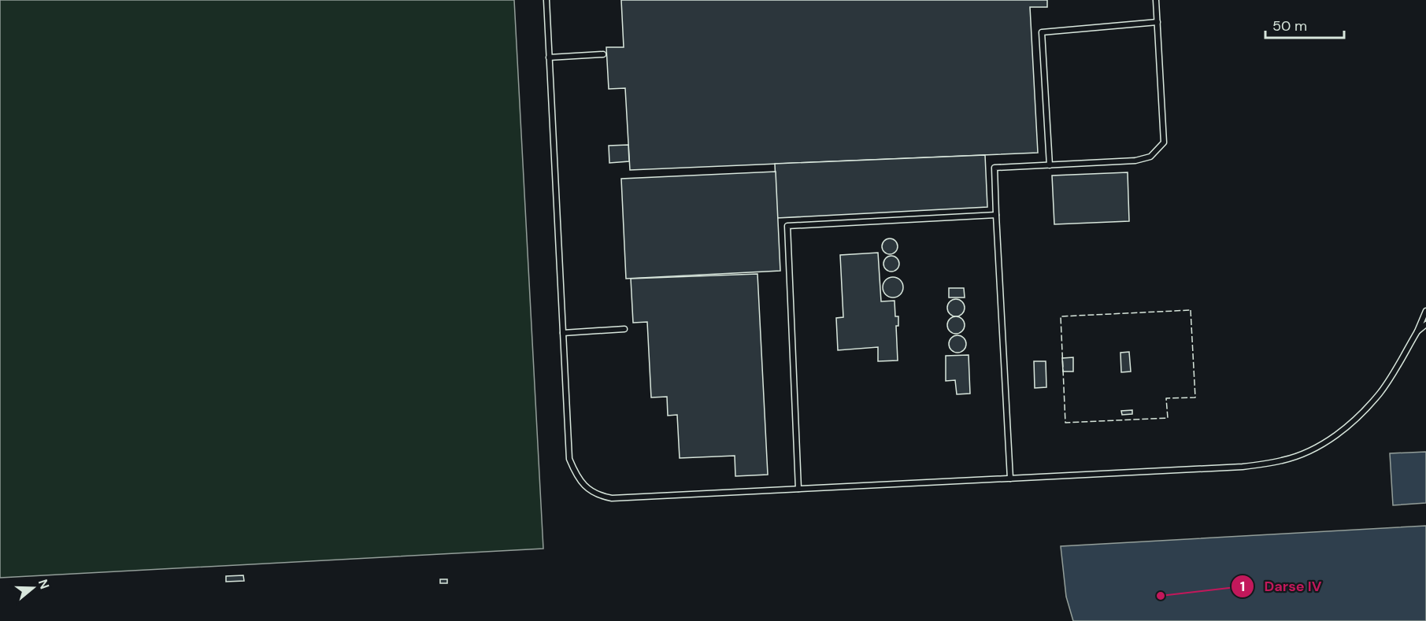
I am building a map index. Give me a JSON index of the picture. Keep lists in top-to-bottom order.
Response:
{
  "places": ["Darse IV"],
  "scale_bar": "50 m",
  "north": "right"
}
